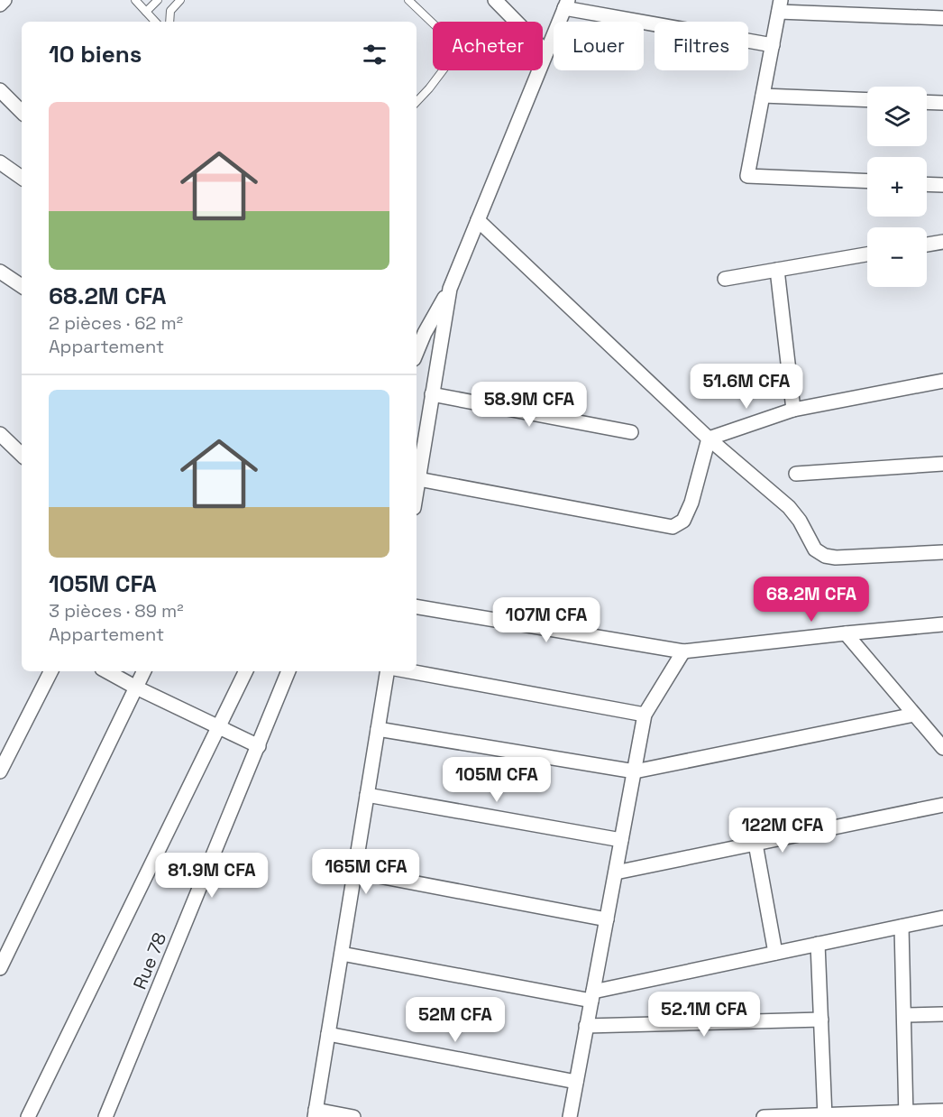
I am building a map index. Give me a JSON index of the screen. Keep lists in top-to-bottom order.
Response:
{
  "streets": {
    "street": ["Rue 78"]
  },
  "page": {
    "chip": ["Acheter", "Louer", "Filtres"],
    "heading": "10 biens",
    "map_buttons": ["+", "−"],
    "list": [
      {
        "name": "68.2M CFA",
        "note": "2 pièces · 62 m² · Appartement"
      },
      {
        "name": "105M CFA",
        "note": "3 pièces · 89 m² · Appartement"
      }
    ],
    "price": [
      "51.6M CFA",
      "58.9M CFA",
      "68.2M CFA",
      "107M CFA",
      "105M CFA",
      "122M CFA",
      "165M CFA",
      "81.9M CFA",
      "52.1M CFA",
      "52M CFA"
    ]
  }
}
